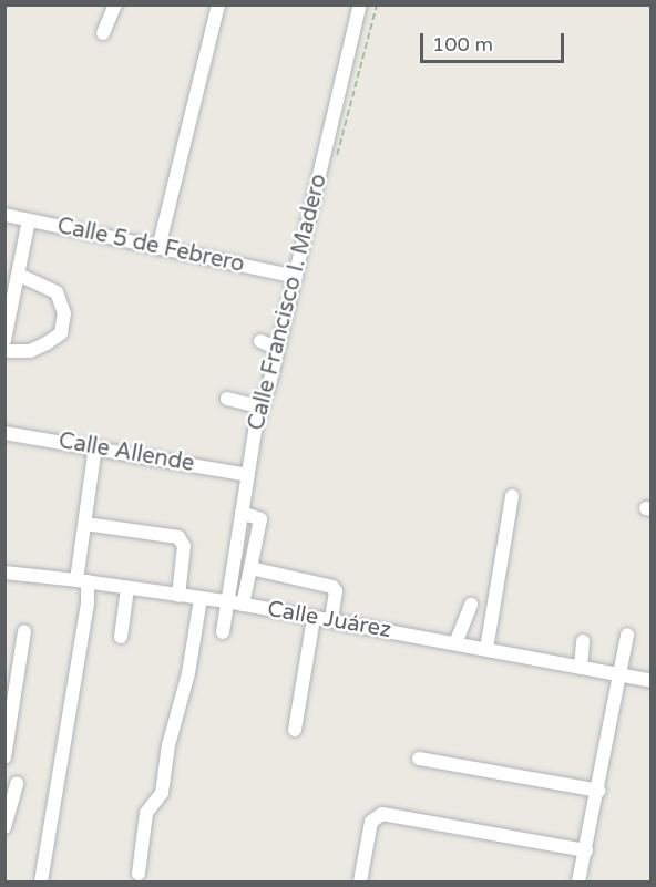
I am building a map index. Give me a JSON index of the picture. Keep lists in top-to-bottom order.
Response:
{
  "streets": {
    "street": [
      "Calle 5 de Febrero",
      "Calle Francisco I. Madero",
      "Calle Allende",
      "Calle Juárez"
    ]
  },
  "crossings": [
    ["Calle 5 de Febrero", "Calle Francisco I. Madero"],
    ["Calle Francisco I. Madero", "Calle Allende"],
    ["Calle Francisco I. Madero", "Calle Juárez"]
  ],
  "scale_bar": "100 m"
}
